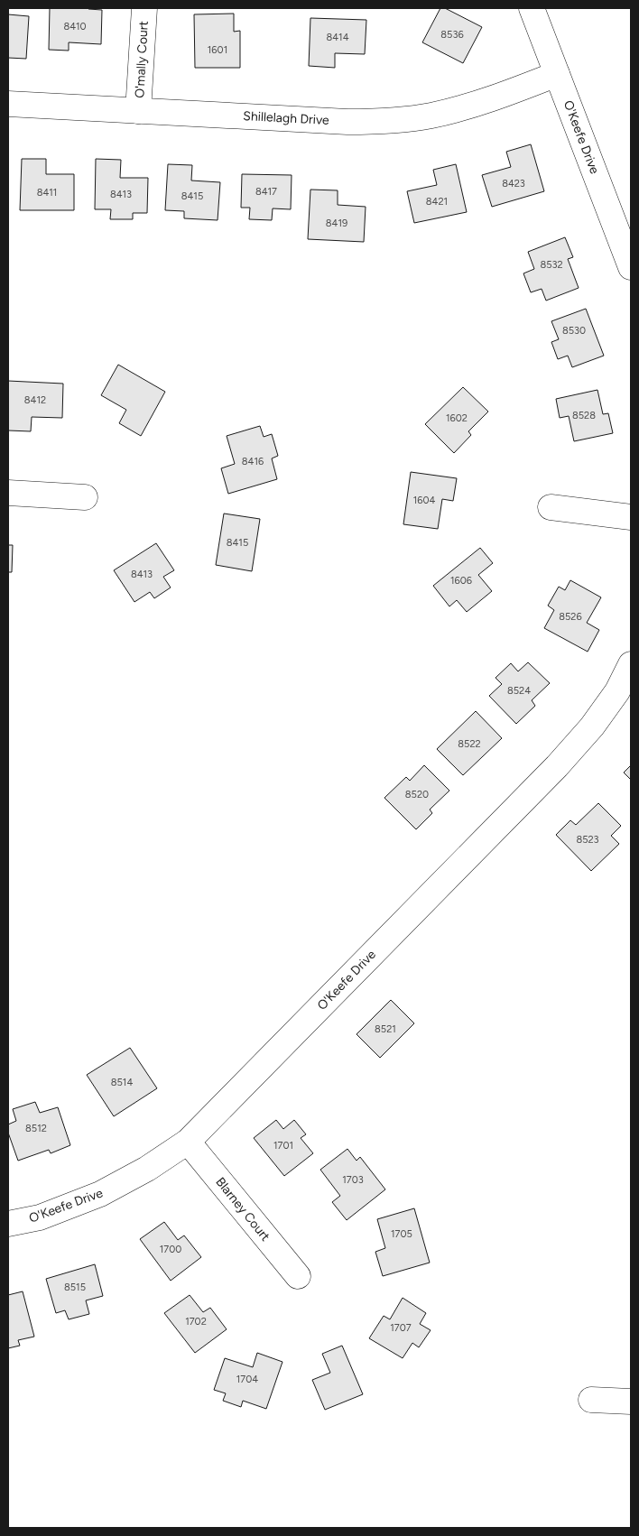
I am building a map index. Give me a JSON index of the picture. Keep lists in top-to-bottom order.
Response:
{
  "streets": {
    "street": [
      "O'mally Court",
      "Shillelagh Drive",
      "O'Keefe Drive",
      "Blarney Court"
    ]
  },
  "crossings": [
    ["O'mally Court", "Shillelagh Drive"],
    ["Shillelagh Drive", "O'Keefe Drive"],
    ["O'Keefe Drive", "Blarney Court"]
  ],
  "house_numbers": [
    "8410",
    "8536",
    "8414",
    "1601",
    "8423",
    "8417",
    "8411",
    "8413",
    "8415",
    "8421",
    "8419",
    "8532",
    "8530",
    "8412",
    "8528",
    "1602",
    "8416",
    "1604",
    "8415",
    "8413",
    "1606",
    "8526",
    "8524",
    "8522",
    "8520",
    "8523",
    "8521",
    "8514",
    "8512",
    "1701",
    "1703",
    "1705",
    "1700",
    "8515",
    "1702",
    "1707",
    "1704"
  ]
}
